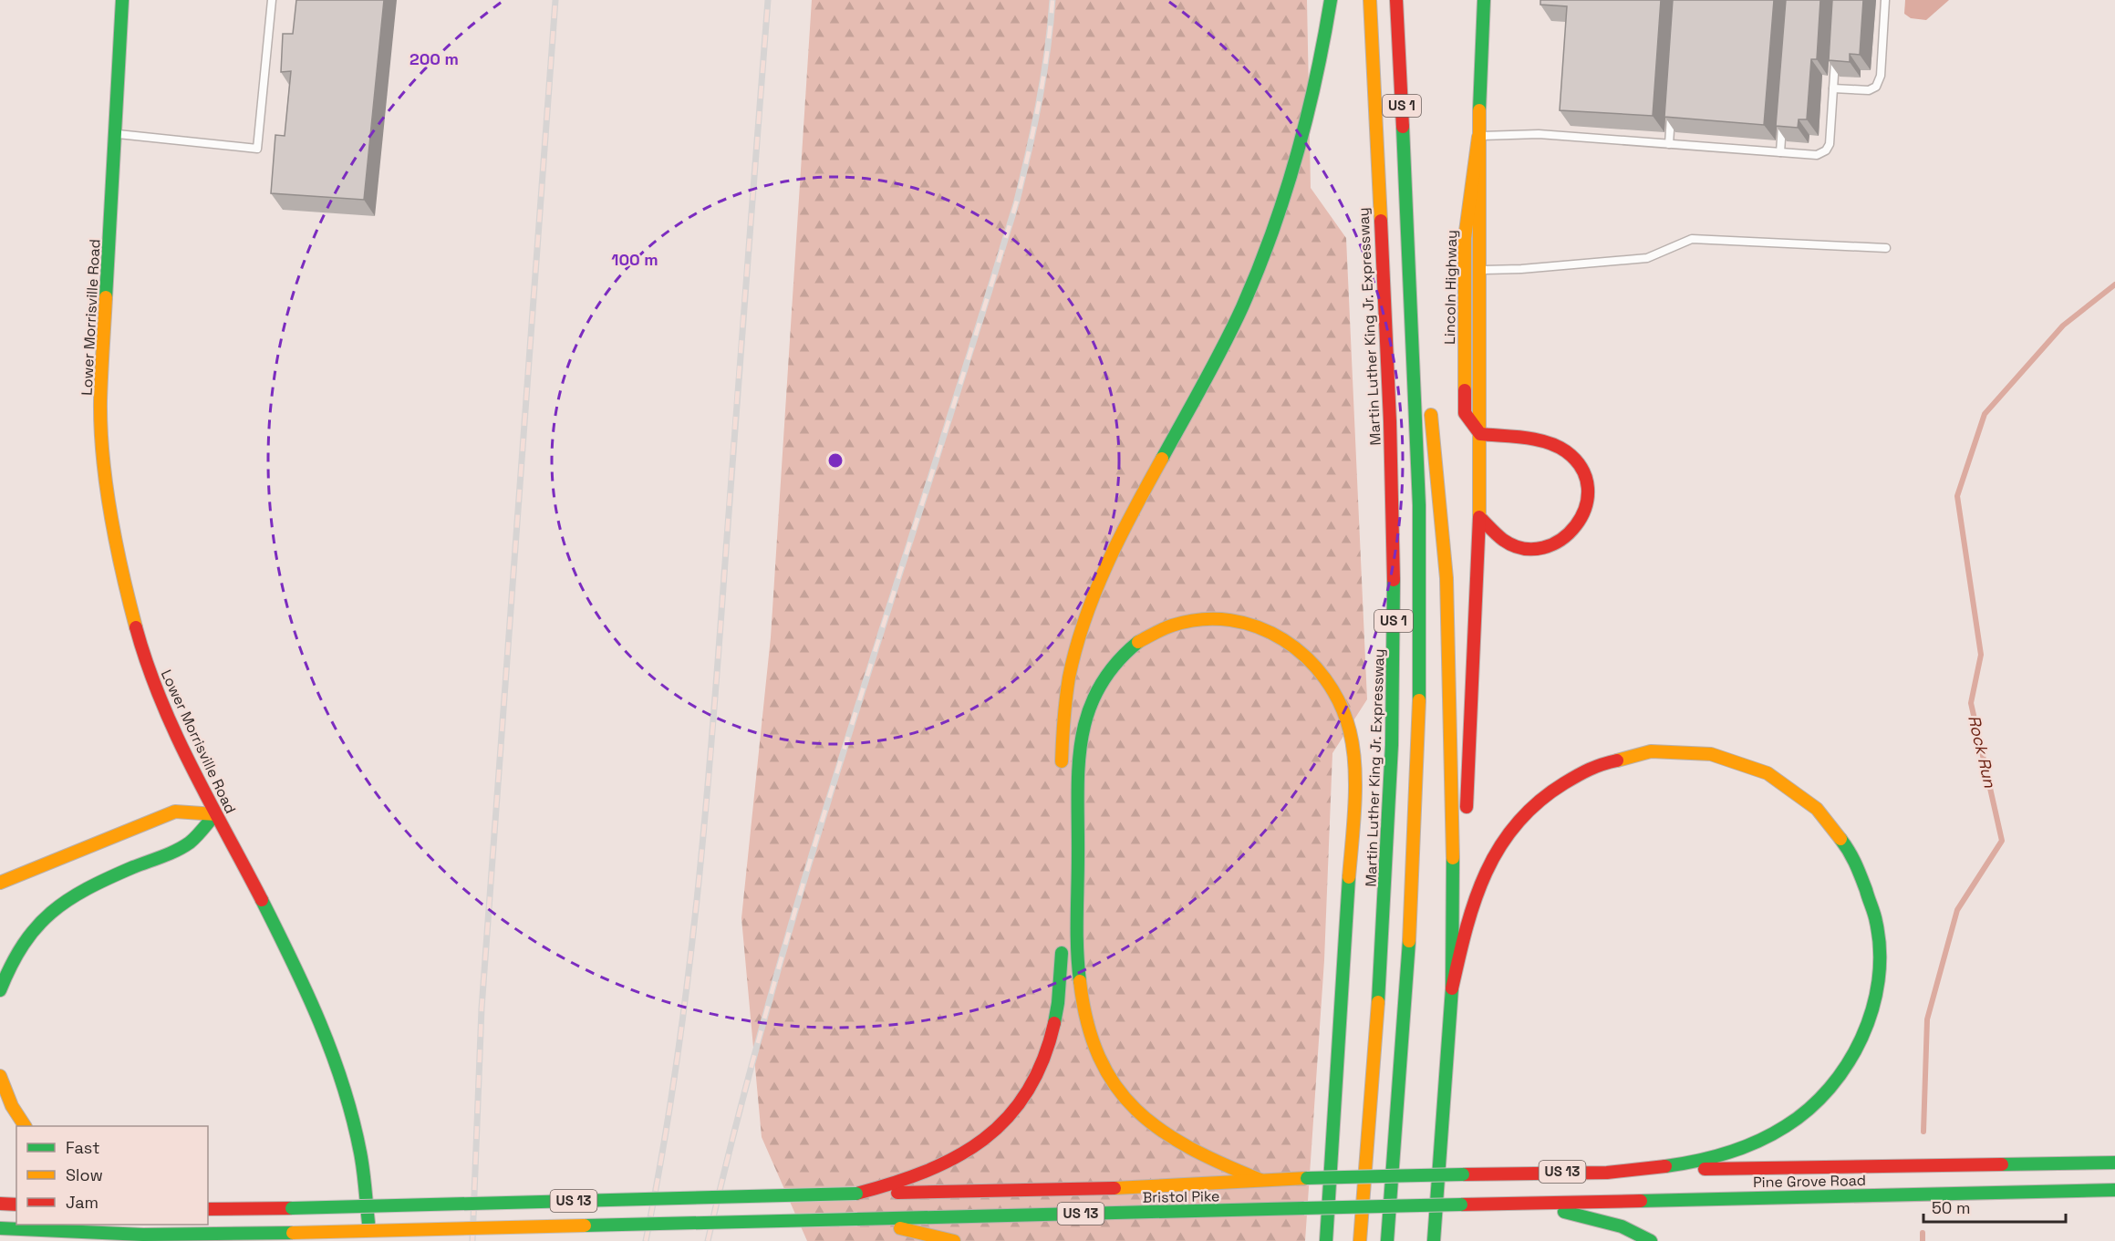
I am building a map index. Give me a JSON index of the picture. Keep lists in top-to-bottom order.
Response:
{
  "streets": {
    "main road": [
      "US 1",
      "Lincoln Highway",
      "Lower Morrisville Road",
      "Martin Luther King Jr. Expressway",
      "US 13",
      "Pine Grove Road",
      "Bristol Pike"
    ]
  },
  "crossings": [
    ["US 13", "Pine Grove Road"],
    ["US 13", "Bristol Pike"],
    ["Pine Grove Road", "Bristol Pike"]
  ],
  "water": ["Rock Run"],
  "legend": ["Fast", "Slow", "Jam"],
  "scale_bar": "50 m",
  "rings": ["200 m", "100 m"]
}
